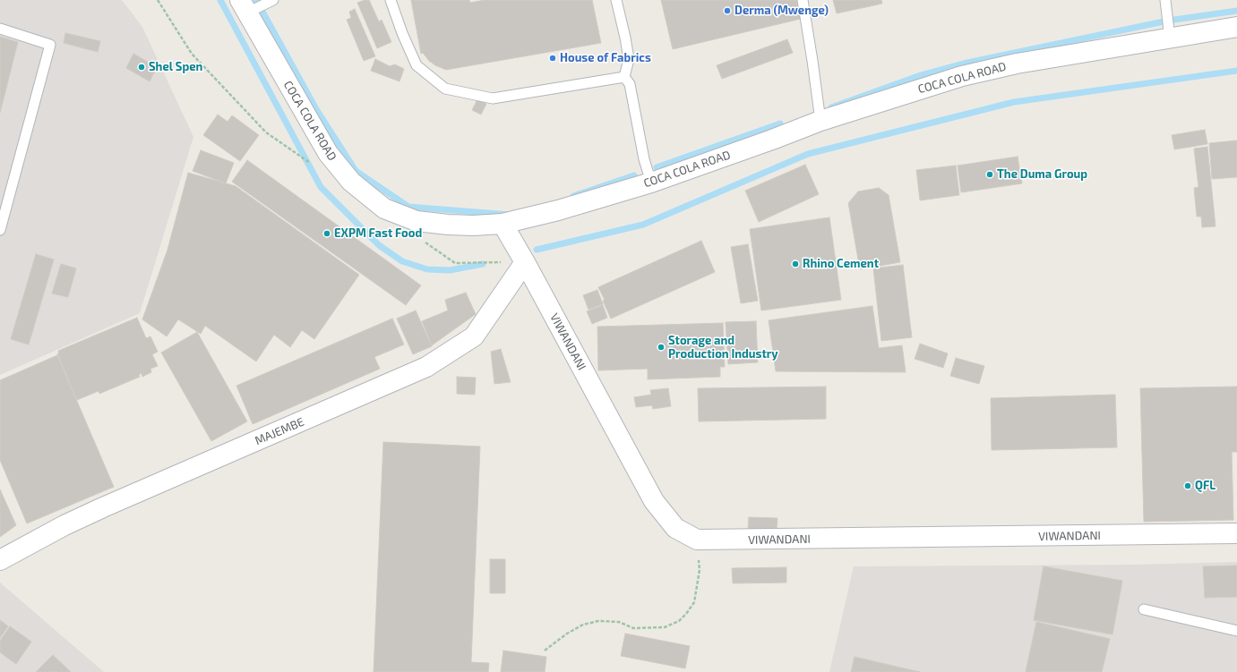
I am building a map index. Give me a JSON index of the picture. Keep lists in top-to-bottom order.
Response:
{
  "streets": {
    "street": ["COCA COLA ROAD", "VIWANDANI", "MAJEMBE"]
  },
  "crossings": [
    ["COCA COLA ROAD", "VIWANDANI"],
    ["VIWANDANI", "MAJEMBE"]
  ],
  "places": [
    "Derma (Mwenge)",
    "House of Fabrics",
    "Shel Spen",
    "The Duma Group",
    "EXPM Fast Food",
    "Rhino Cement",
    "Storage and Production Industry",
    "QFL"
  ]
}
